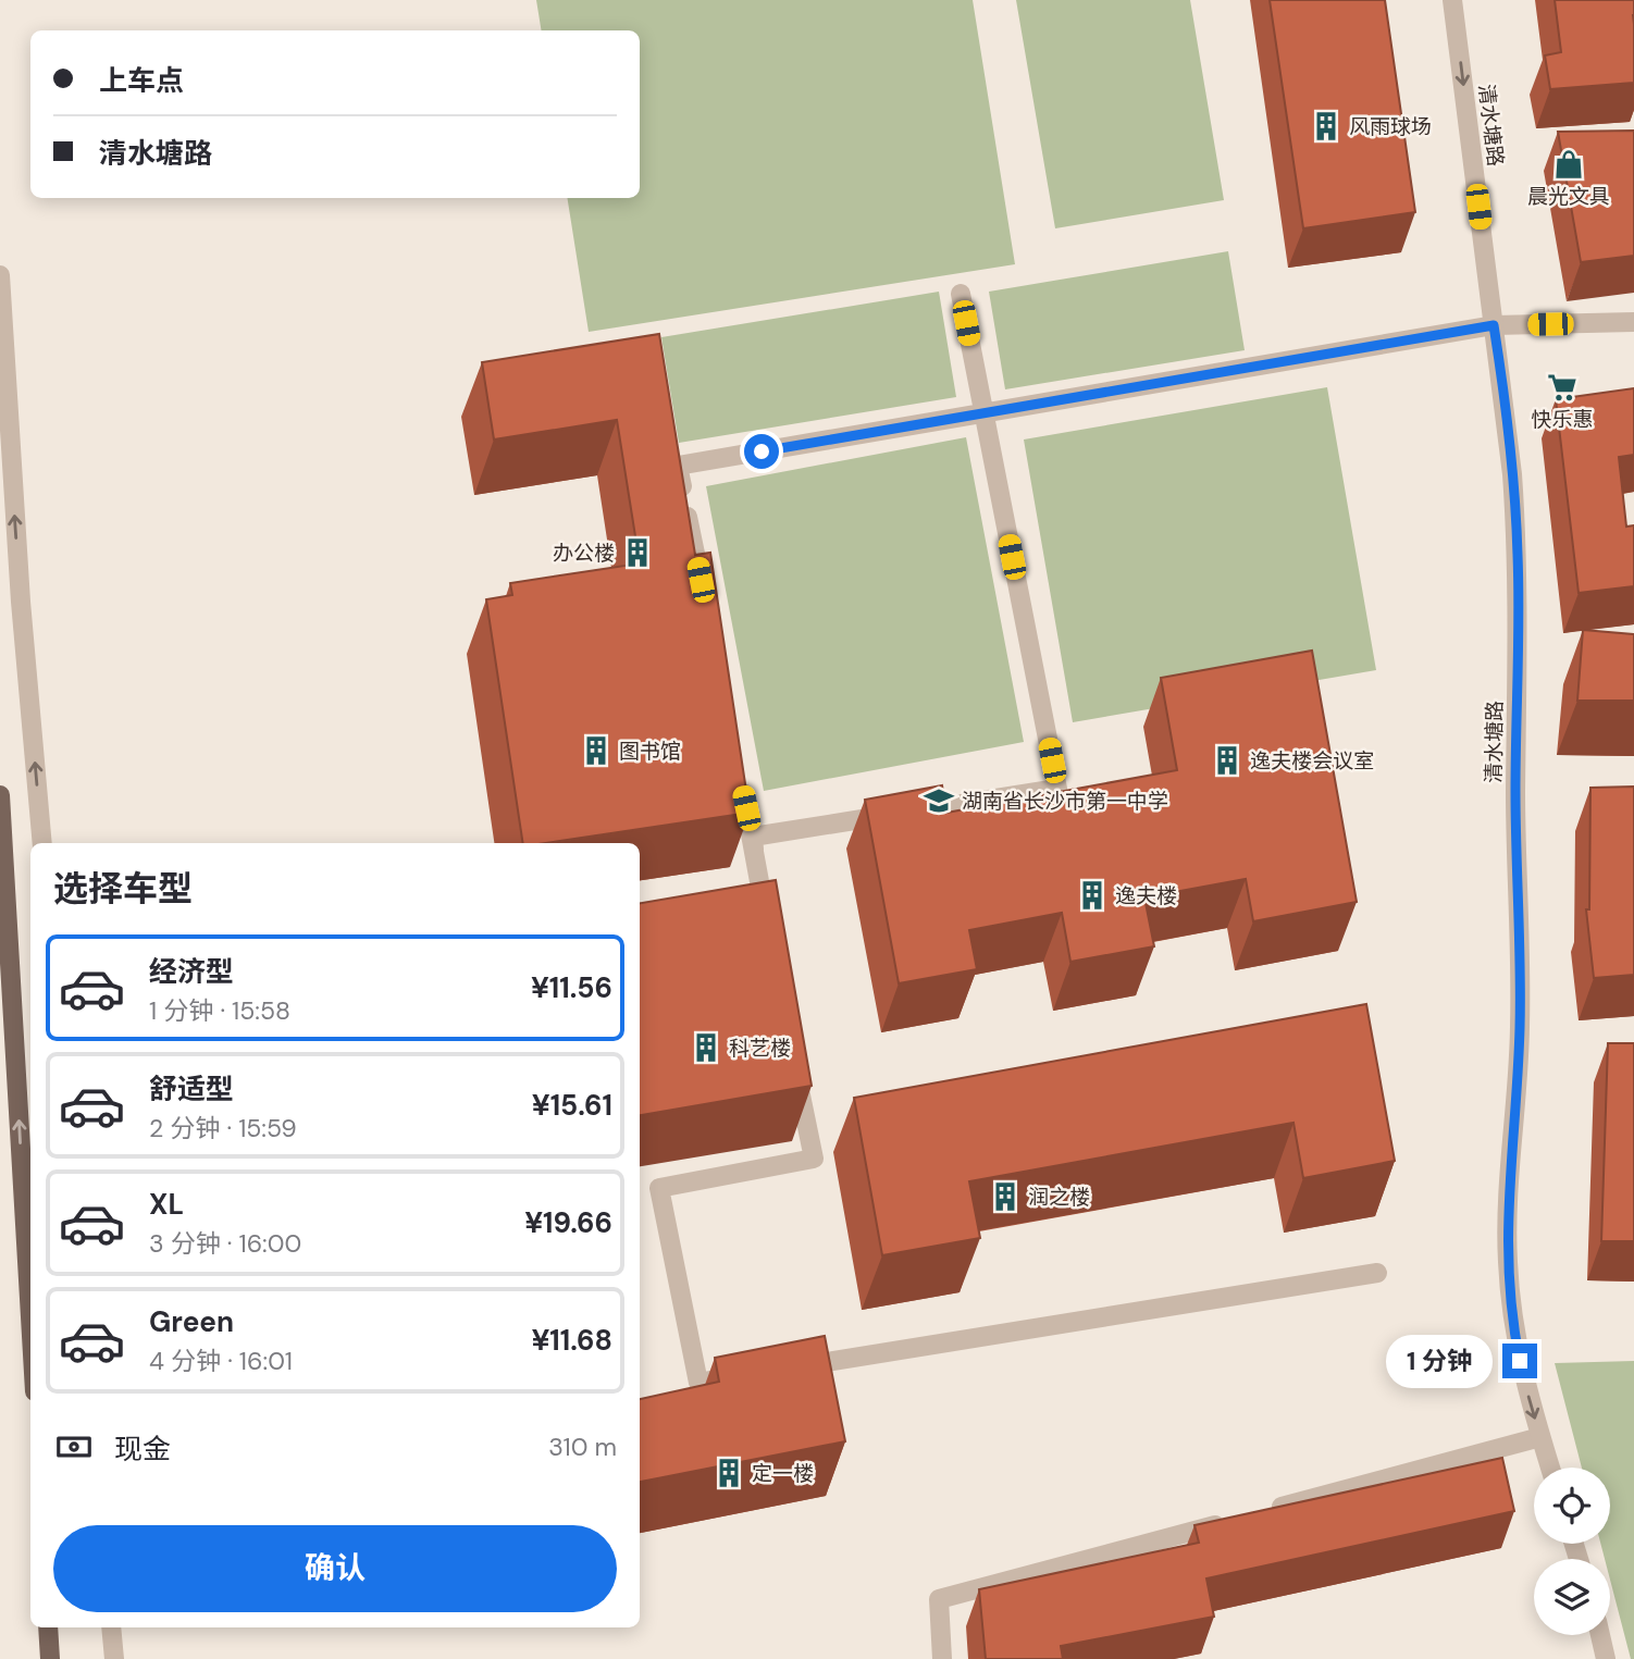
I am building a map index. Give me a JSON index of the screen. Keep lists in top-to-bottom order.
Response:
{
  "streets": {
    "street": ["清水塘路"]
  },
  "one_way": ["清水塘路"],
  "places": {
    "building": [
      "风雨球场",
      "办公楼",
      "图书馆",
      "逸夫楼会议室",
      "逸夫楼",
      "科艺楼",
      "润之楼",
      "定一楼"
    ],
    "shop": ["晨光文具"],
    "supermarket": ["快乐惠"],
    "school or university": ["湖南省长沙市第一中学"]
  },
  "page": {
    "banner": ["上车点", "清水塘路"],
    "heading": "选择车型",
    "list": [
      {
        "name": "经济型",
        "note": "1 分钟 · 15:58",
        "value": "¥11.56"
      },
      {
        "name": "舒适型",
        "note": "2 分钟 · 15:59",
        "value": "¥15.61"
      },
      {
        "name": "XL",
        "note": "3 分钟 · 16:00",
        "value": "¥19.66"
      },
      {
        "name": "Green",
        "note": "4 分钟 · 16:01",
        "value": "¥11.68"
      }
    ],
    "bubble": "1 分钟",
    "pay": ["现金", "310 m"],
    "buttons": "确认"
  }
}
